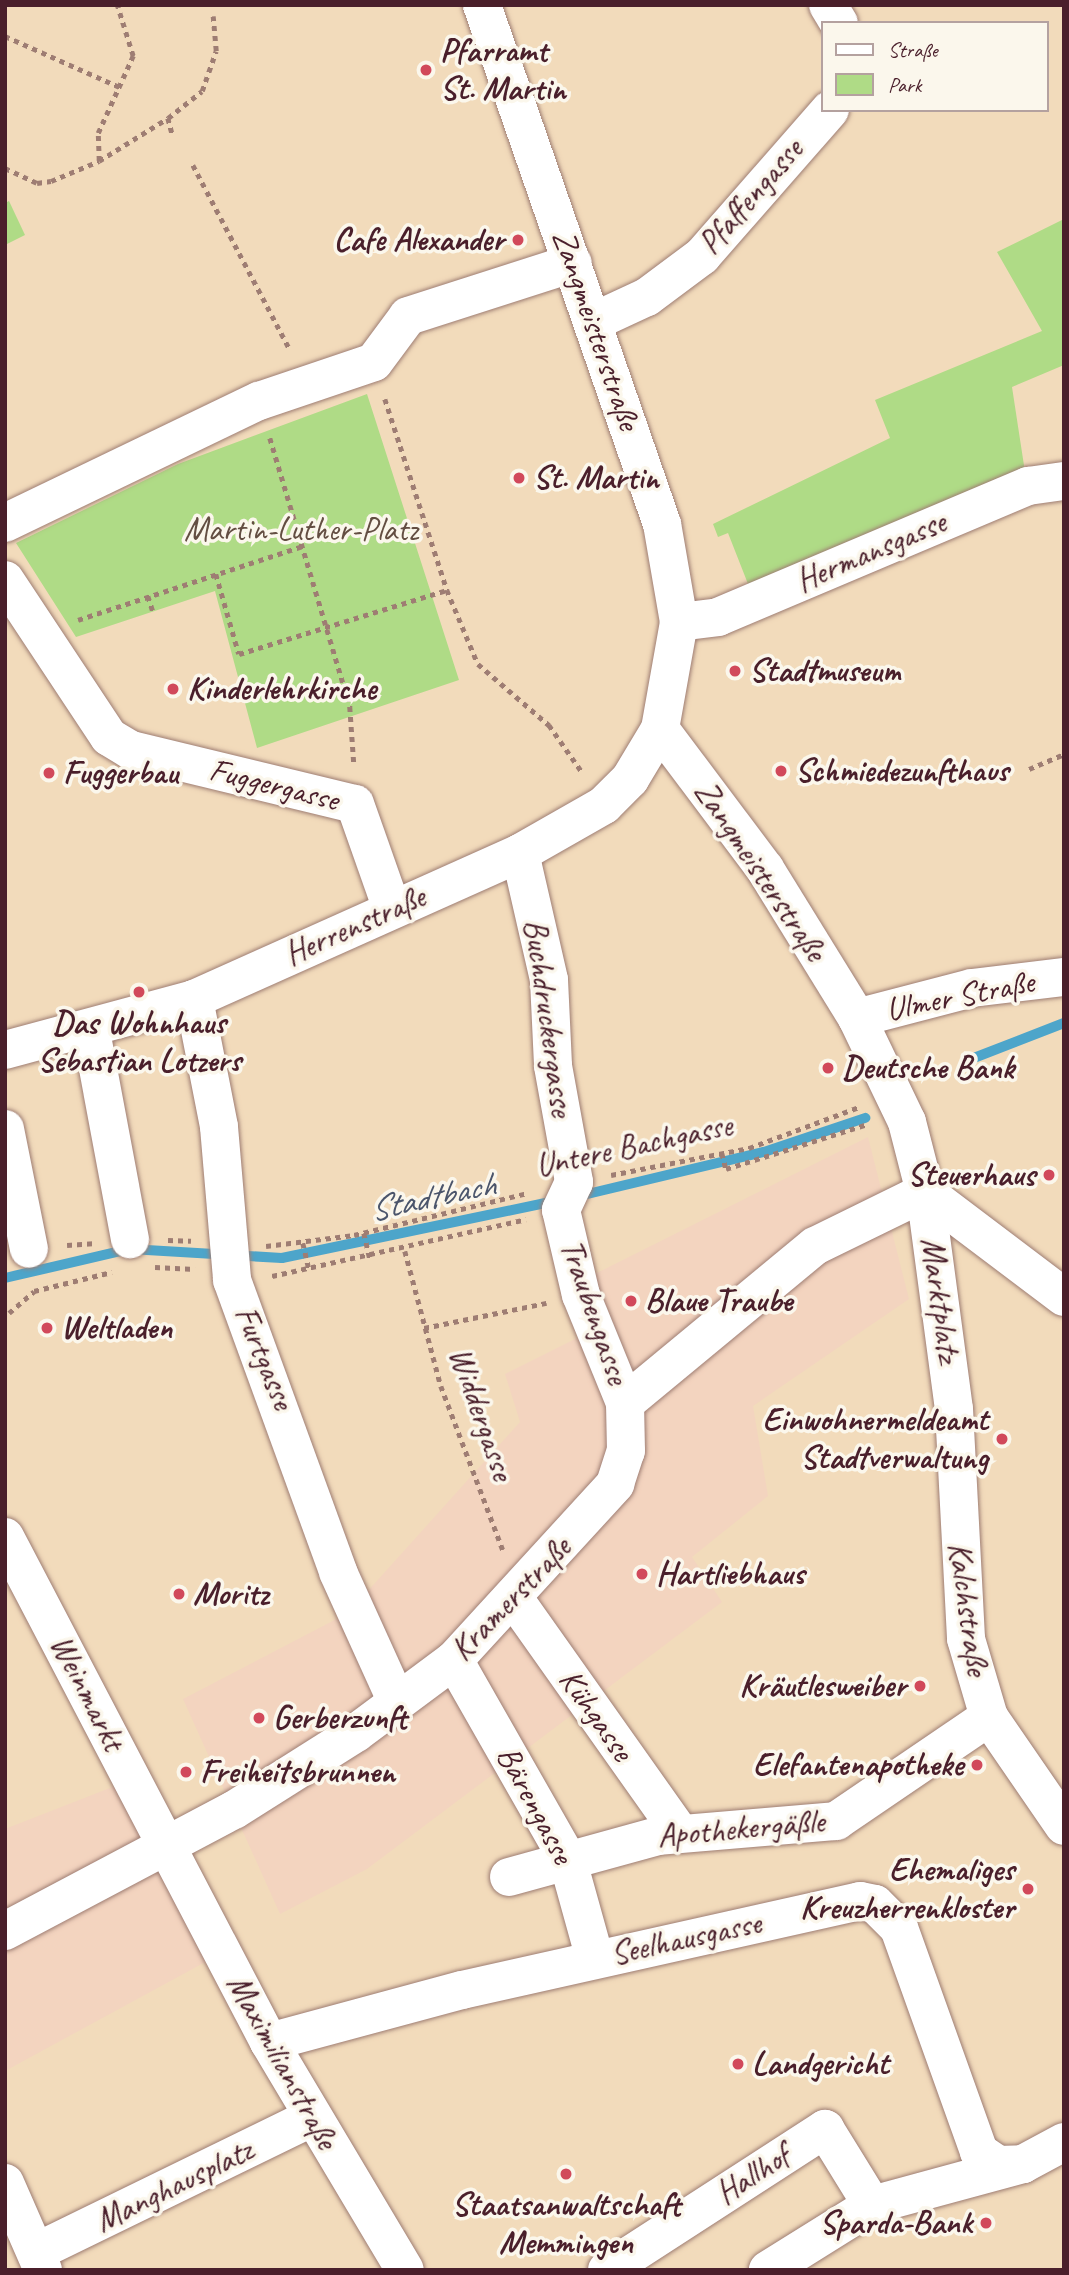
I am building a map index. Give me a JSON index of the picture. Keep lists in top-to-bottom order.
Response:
{
  "streets": {
    "street": [
      "Pfaffengasse",
      "Zangmeisterstraße",
      "Hermansgasse",
      "Fuggergasse",
      "Herrenstraße",
      "Ulmer Straße",
      "Buchdruckergasse",
      "Marktplatz",
      "Traubengasse",
      "Furtgasse",
      "Kramerstraße",
      "Kalchstraße",
      "Weinmarkt",
      "Kühgasse",
      "Bärengasse",
      "Apothekergäßle",
      "Seelhausgasse",
      "Maximilianstraße",
      "Hallhof",
      "Manghausplatz"
    ],
    "path": ["Untere Bachgasse", "Widdergasse"]
  },
  "crossings": [
    ["Pfaffengasse", "Zangmeisterstraße"],
    ["Zangmeisterstraße", "Hermansgasse"],
    ["Zangmeisterstraße", "Herrenstraße"],
    ["Zangmeisterstraße", "Ulmer Straße"],
    ["Zangmeisterstraße", "Marktplatz"],
    ["Fuggergasse", "Herrenstraße"],
    ["Herrenstraße", "Buchdruckergasse"],
    ["Herrenstraße", "Furtgasse"],
    ["Ulmer Straße", "Marktplatz"],
    ["Buchdruckergasse", "Untere Bachgasse"],
    ["Buchdruckergasse", "Traubengasse"],
    ["Untere Bachgasse", "Marktplatz"],
    ["Untere Bachgasse", "Traubengasse"],
    ["Untere Bachgasse", "Furtgasse"],
    ["Marktplatz", "Kalchstraße"],
    ["Traubengasse", "Kramerstraße"],
    ["Furtgasse", "Kramerstraße"],
    ["Widdergasse", "Kramerstraße"],
    ["Widdergasse", "Kühgasse"],
    ["Kramerstraße", "Weinmarkt"],
    ["Kramerstraße", "Kühgasse"],
    ["Kramerstraße", "Bärengasse"],
    ["Kramerstraße", "Maximilianstraße"],
    ["Kalchstraße", "Apothekergäßle"],
    ["Weinmarkt", "Maximilianstraße"],
    ["Kühgasse", "Apothekergäßle"],
    ["Bärengasse", "Apothekergäßle"],
    ["Bärengasse", "Seelhausgasse"],
    ["Seelhausgasse", "Maximilianstraße"],
    ["Maximilianstraße", "Manghausplatz"]
  ],
  "water": ["Stadtbach"],
  "parks": ["Martin-Luther-Platz"],
  "places": [
    "Pfarramt St. Martin",
    "Cafe Alexander",
    "St. Martin",
    "Stadtmuseum",
    "Kinderlehrkirche",
    "Schmiedezunfthaus",
    "Fuggerbau",
    "Das Wohnhaus Sebastian Lotzers",
    "Deutsche Bank",
    "Steuerhaus",
    "Blaue Traube",
    "Weltladen",
    "Einwohnermeldeamt Stadtverwaltung",
    "Hartliebhaus",
    "Moritz",
    "Kräutlesweiber",
    "Gerberzunft",
    "Elefantenapotheke",
    "Freiheitsbrunnen",
    "Ehemaliges Kreuzherrenkloster",
    "Landgericht",
    "Staatsanwaltschaft Memmingen",
    "Sparda-Bank"
  ],
  "legend": ["Straße", "Park"]
}
